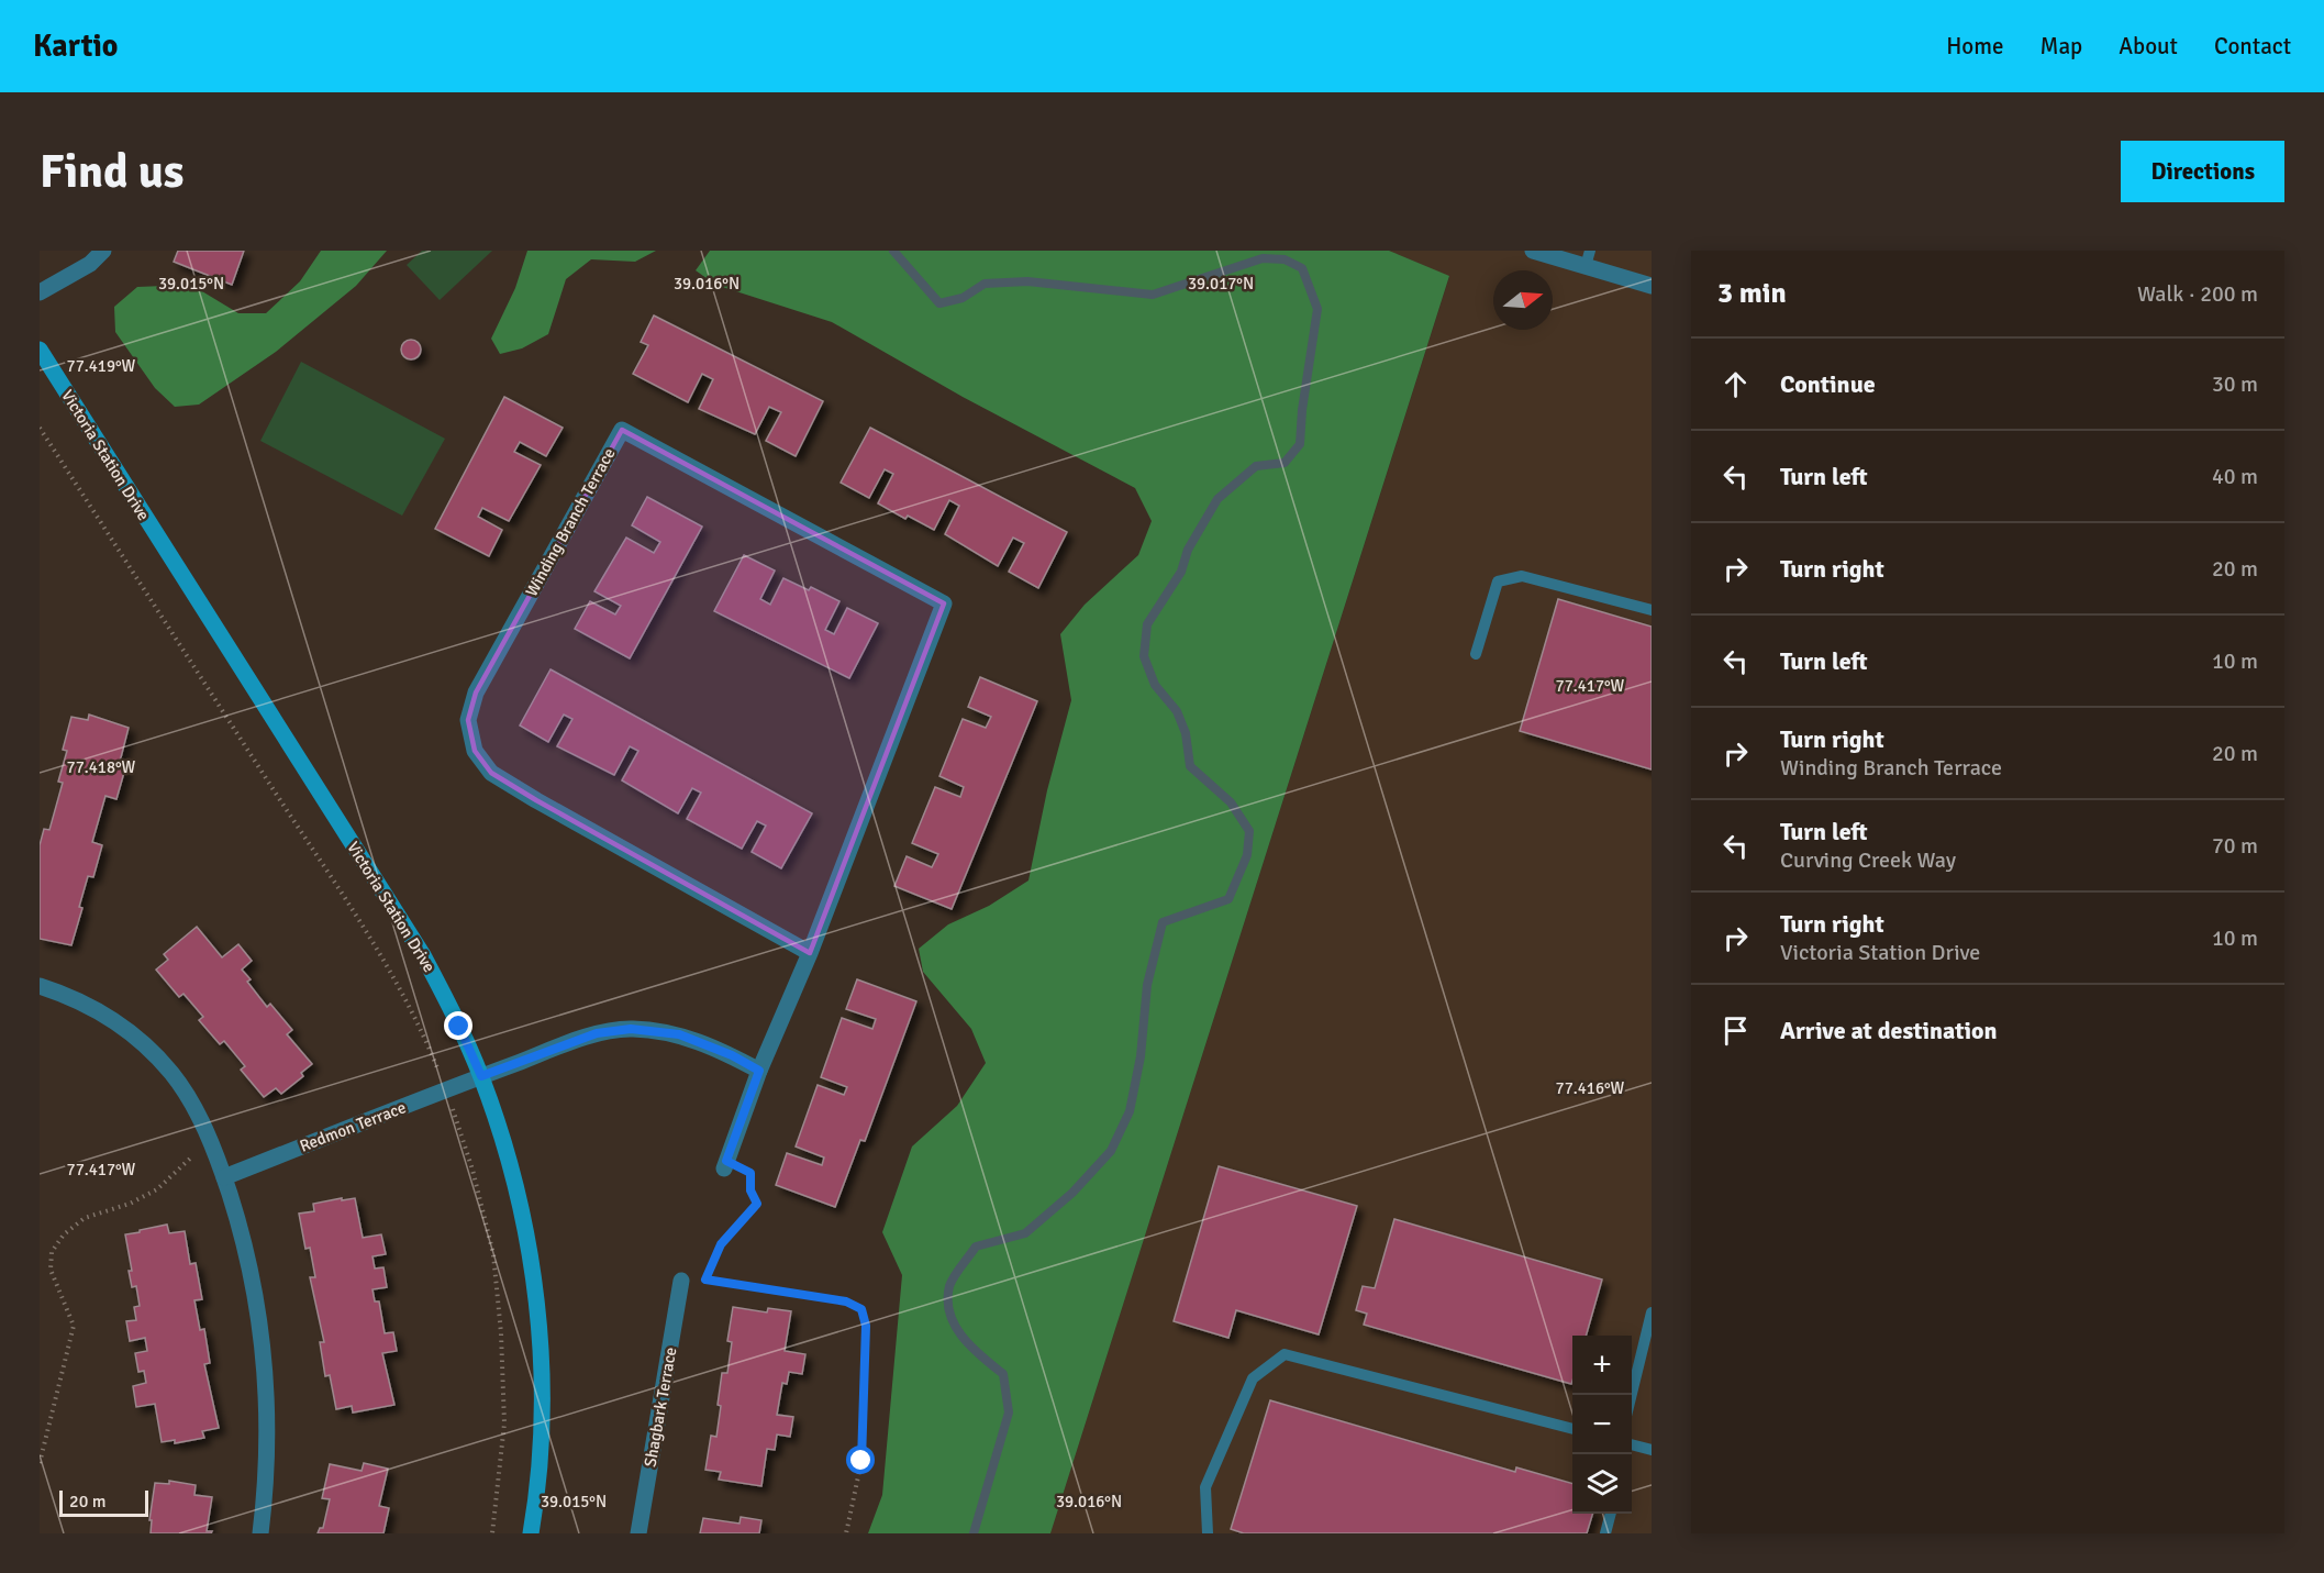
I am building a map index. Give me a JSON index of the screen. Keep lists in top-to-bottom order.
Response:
{
  "streets": {
    "street": [
      "Victoria Station Drive",
      "Winding Branch Terrace",
      "Redmon Terrace",
      "Shagbark Terrace"
    ]
  },
  "crossings": [
    ["Victoria Station Drive", "Redmon Terrace"],
    ["Winding Branch Terrace", "Redmon Terrace"]
  ],
  "scale_bar": "20 m",
  "north": "right",
  "page": {
    "header": "Kartio",
    "nav": [
      "Home",
      "Map",
      "About",
      "Contact"
    ],
    "buttons": "Directions",
    "title": "Find us",
    "heading": ["3 min", "Walk · 200 m"],
    "list": [
      ["Continue", "30 m"],
      ["Turn left", "40 m"],
      ["Turn right", "20 m"],
      ["Turn left", "10 m"],
      ["Turn right", "Winding Branch Terrace", "20 m"],
      ["Turn left", "Curving Creek Way", "70 m"],
      ["Turn right", "Victoria Station Drive", "10 m"],
      "Arrive at destination"
    ],
    "map_buttons": ["+", "−"],
    "scale": "20 m"
  },
  "coordinates": [
    "39.015°N",
    "39.016°N",
    "39.017°N",
    "77.419°W",
    "77.417°W",
    "77.418°W",
    "77.416°W"
  ]
}
